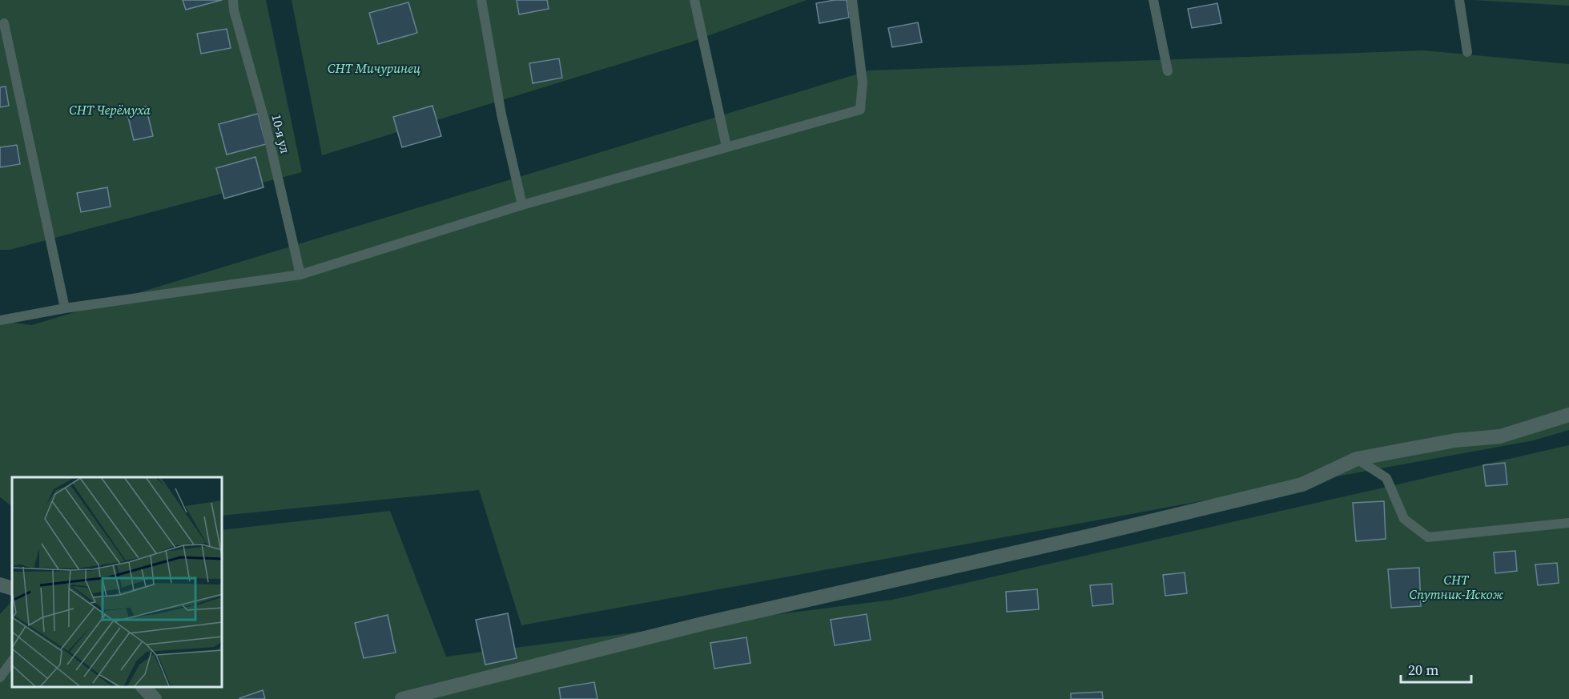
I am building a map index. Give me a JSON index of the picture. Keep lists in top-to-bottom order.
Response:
{
  "streets": {
    "lane": ["10-я ул"]
  },
  "parks": ["СНТ Мичуринец", "СНТ Черёмуха", "СНТ Спутник-Искож"],
  "scale_bar": "20 m"
}
